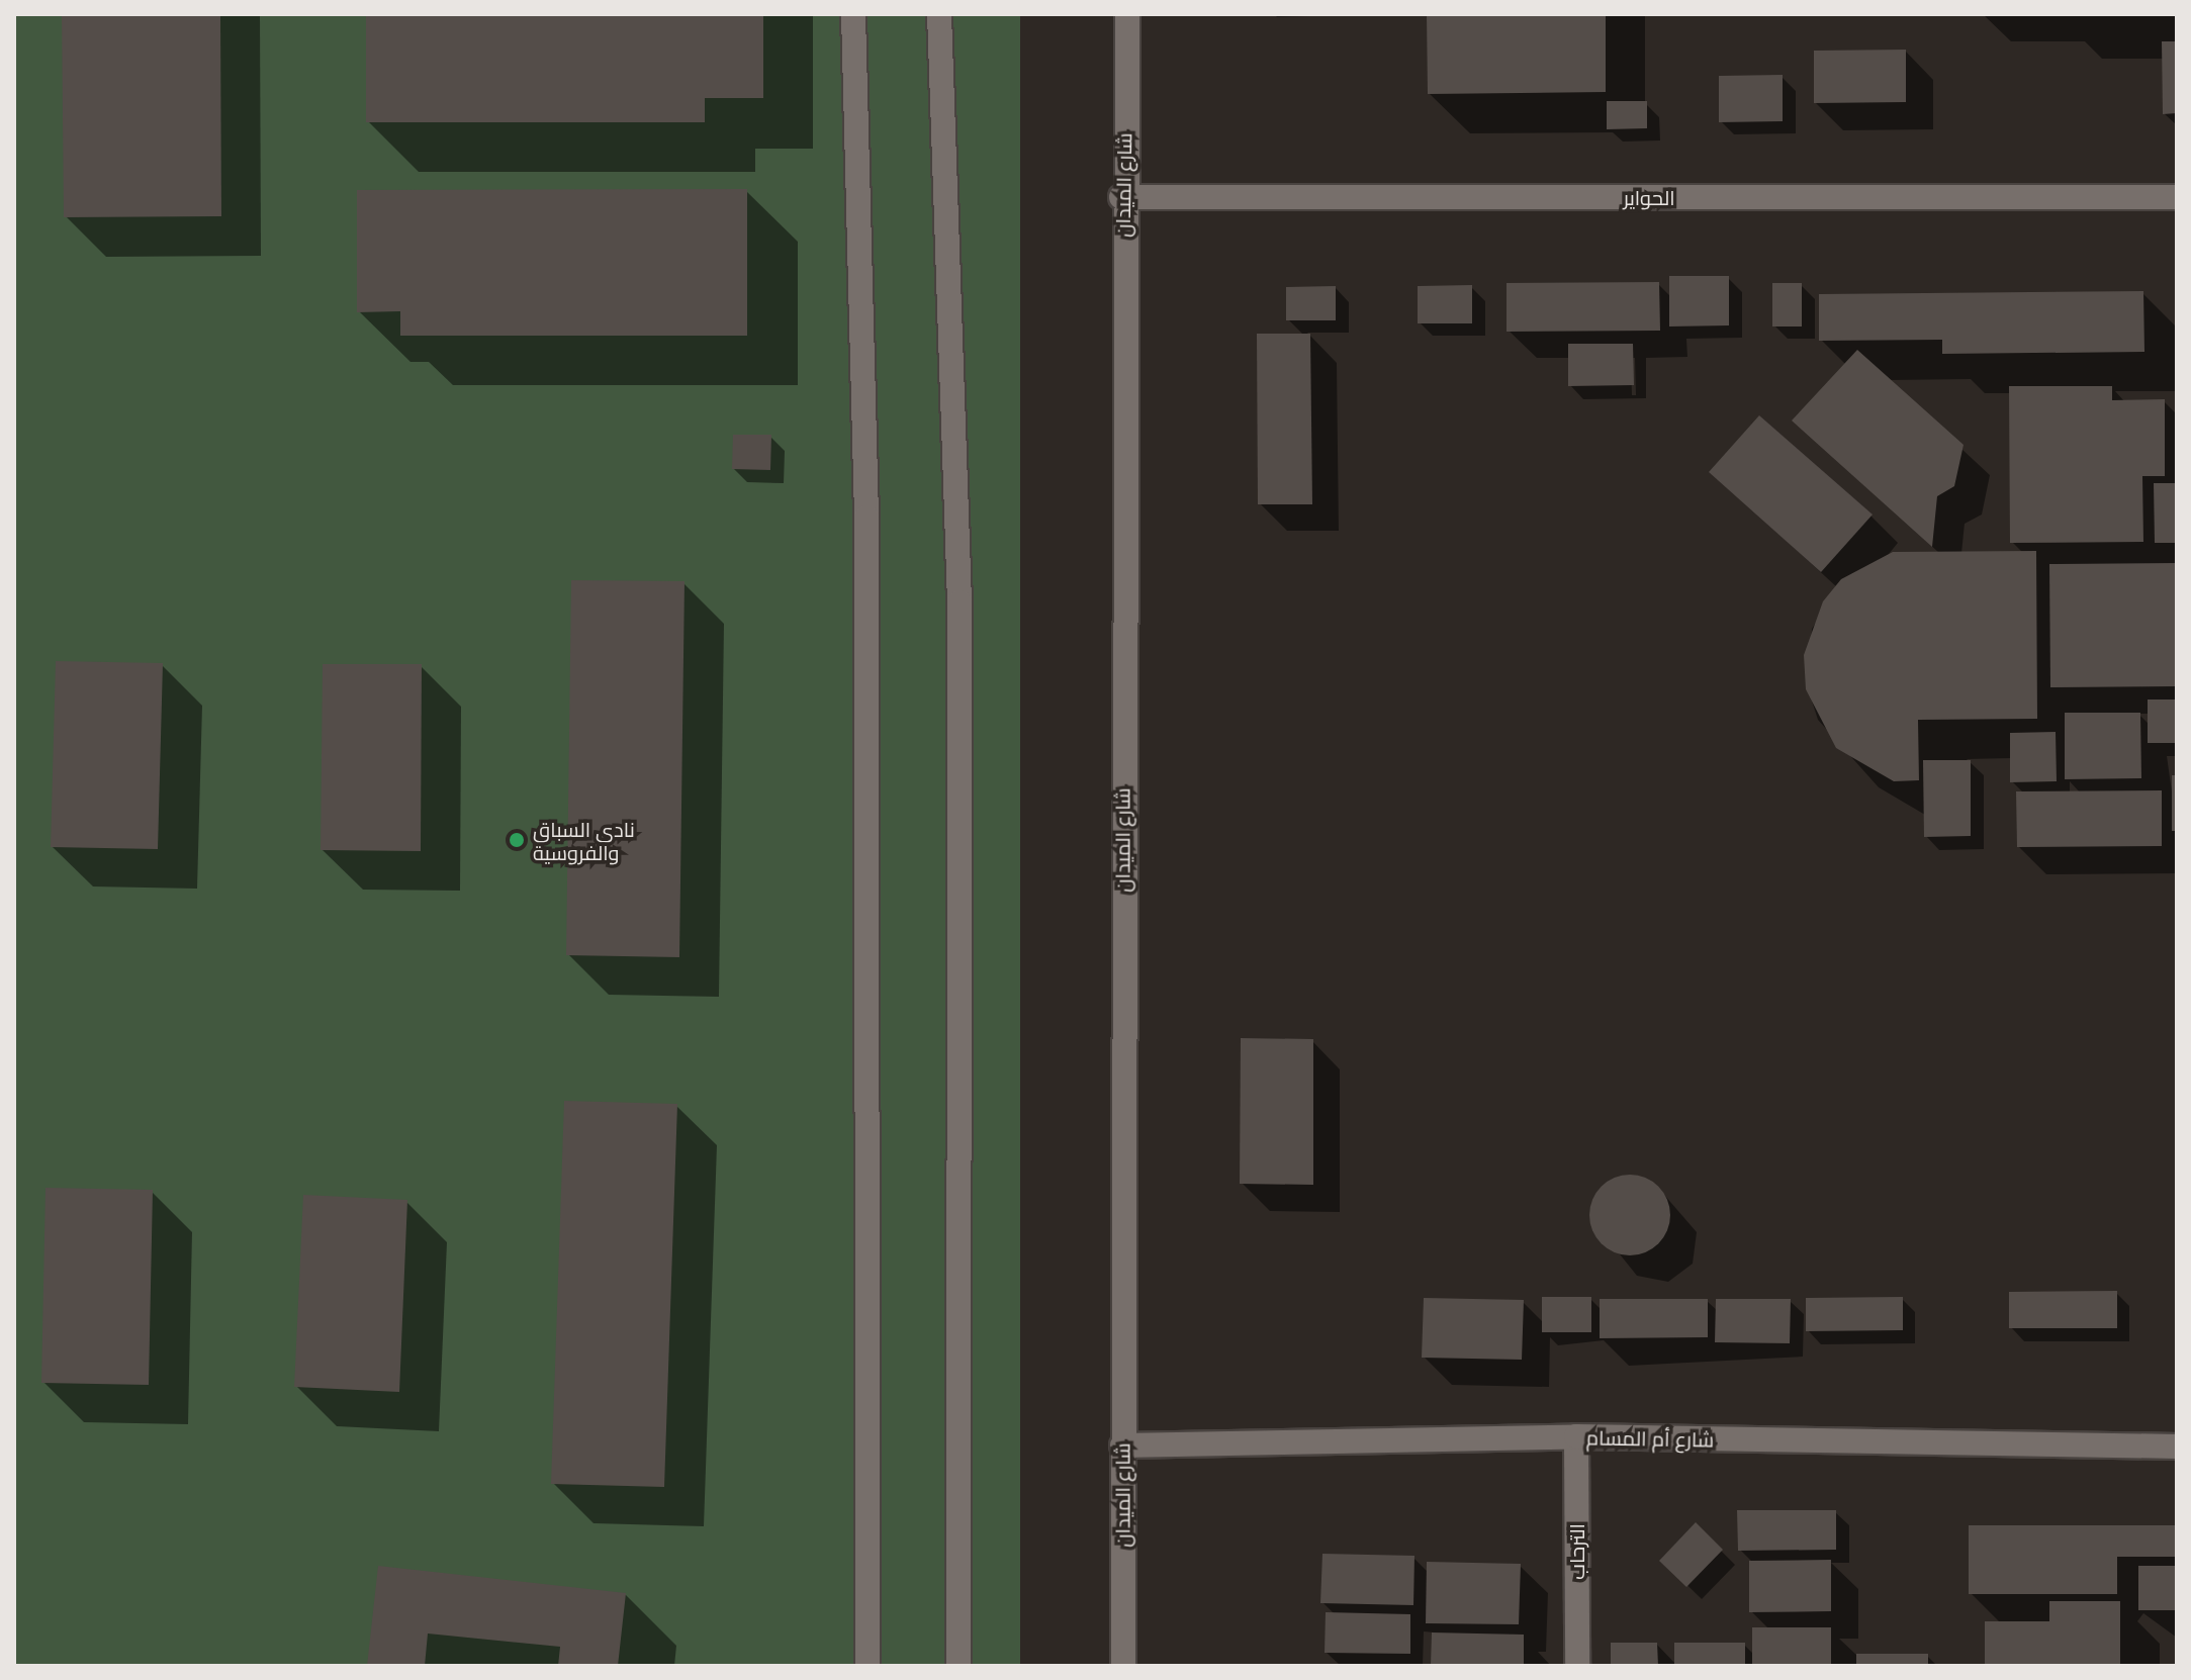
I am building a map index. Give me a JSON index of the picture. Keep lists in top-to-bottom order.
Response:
{
  "streets": {
    "street": [
      "شارع الميدان",
      "الحواير",
      "شارع أم المسام",
      "الترحاب"
    ]
  },
  "crossings": [
    ["شارع الميدان", "الحواير"],
    ["شارع الميدان", "شارع أم المسام"],
    ["شارع أم المسام", "الترحاب"]
  ],
  "places": ["نادي السباق والفروسية"]
}
